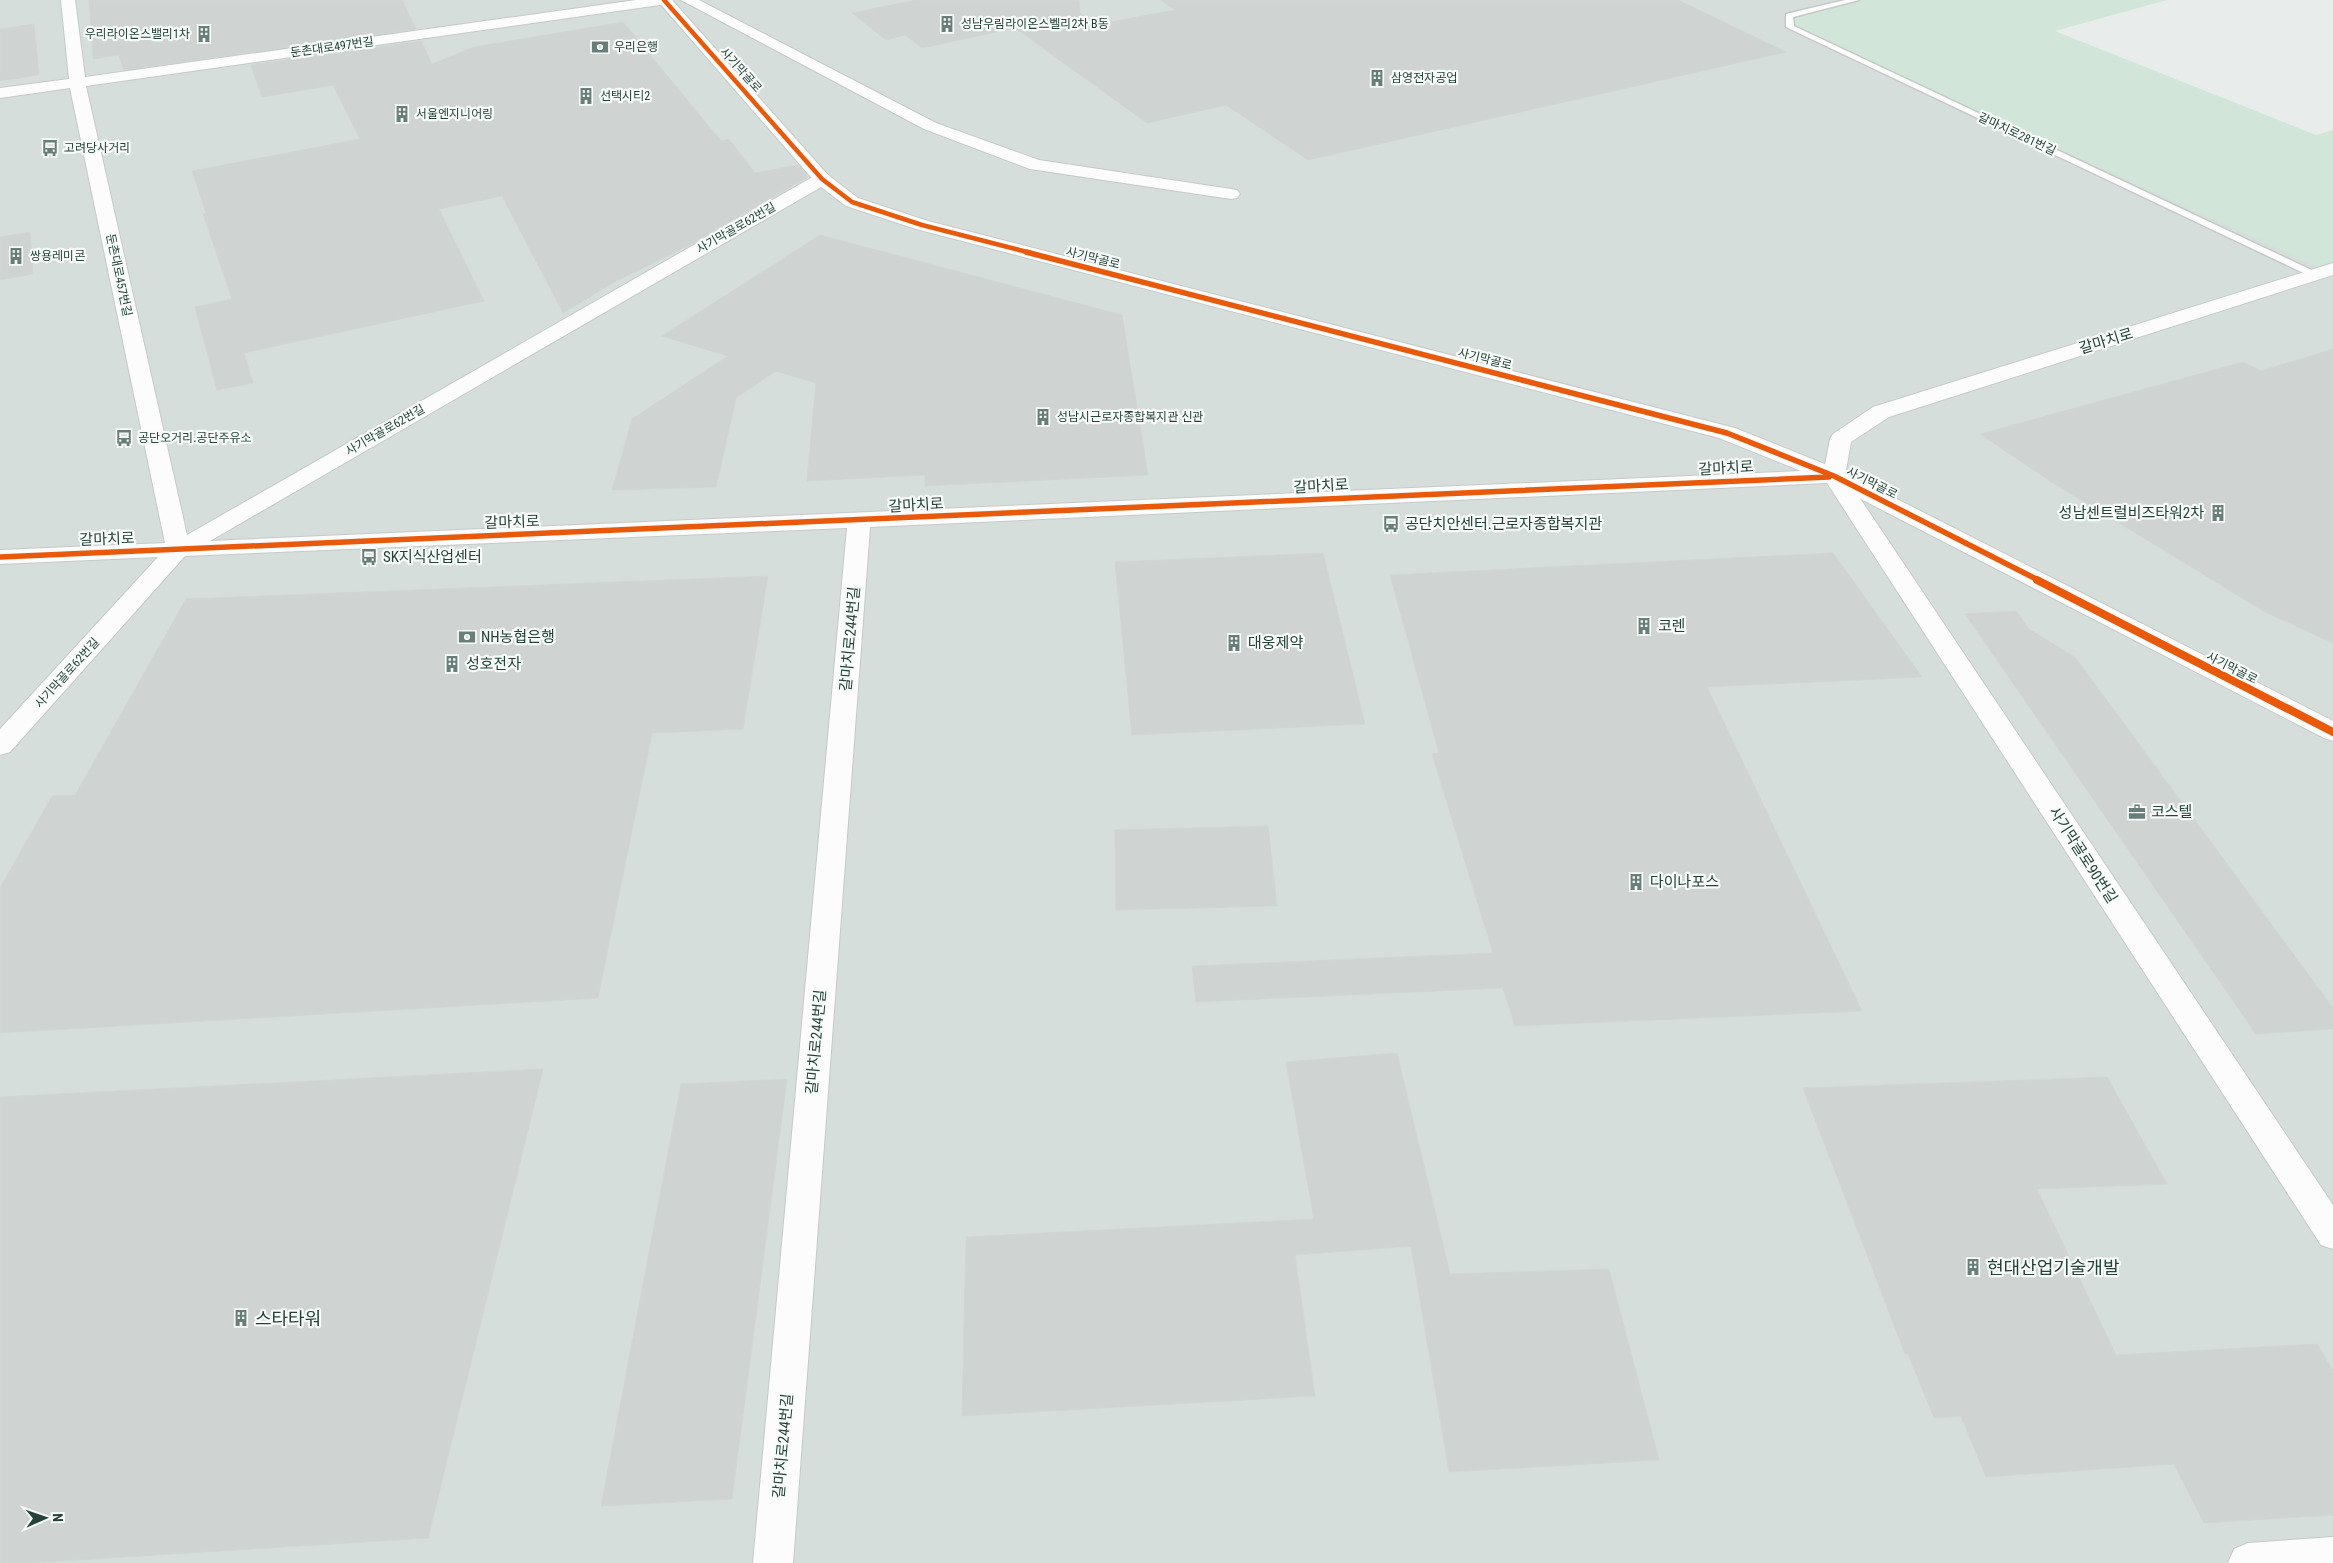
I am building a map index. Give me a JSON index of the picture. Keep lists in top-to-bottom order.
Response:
{
  "streets": {
    "street": [
      "둔촌대로497번길",
      "사기막골로",
      "사기막골로62번길",
      "둔촌대로457번길",
      "갈마치로",
      "갈마치로244번길",
      "사기막골로90번길"
    ],
    "lane": ["갈마치로281번길"]
  },
  "crossings": [
    ["둔촌대로497번길", "사기막골로"],
    ["둔촌대로497번길", "둔촌대로457번길"],
    ["사기막골로", "사기막골로62번길"],
    ["사기막골로", "갈마치로"],
    ["사기막골로", "사기막골로90번길"],
    ["갈마치로281번길", "갈마치로"],
    ["사기막골로62번길", "둔촌대로457번길"],
    ["사기막골로62번길", "갈마치로"],
    ["둔촌대로457번길", "갈마치로"],
    ["갈마치로", "갈마치로244번길"],
    ["갈마치로", "사기막골로90번길"]
  ],
  "places": {
    "building": [
      "성남우림라이온스벨리2차 B동",
      "우리라이온스밸리1차",
      "삼영전자공업",
      "선택시티2",
      "서울엔지니어링",
      "쌍용레미콘",
      "성남시근로자종합복지관 신관",
      "성남센트럴비즈타워2차",
      "코렌",
      "대웅제약",
      "성호전자",
      "다이나포스",
      "현대산업기술개발",
      "스타타워"
    ],
    "bank": ["우리은행", "NH농협은행"],
    "bus stop": [
      "고려당사거리",
      "공단오거리.공단주유소",
      "공단치안센터.근로자종합복지관",
      "SK지식산업센터"
    ],
    "office": ["코스텔"]
  },
  "north": "right"
}
